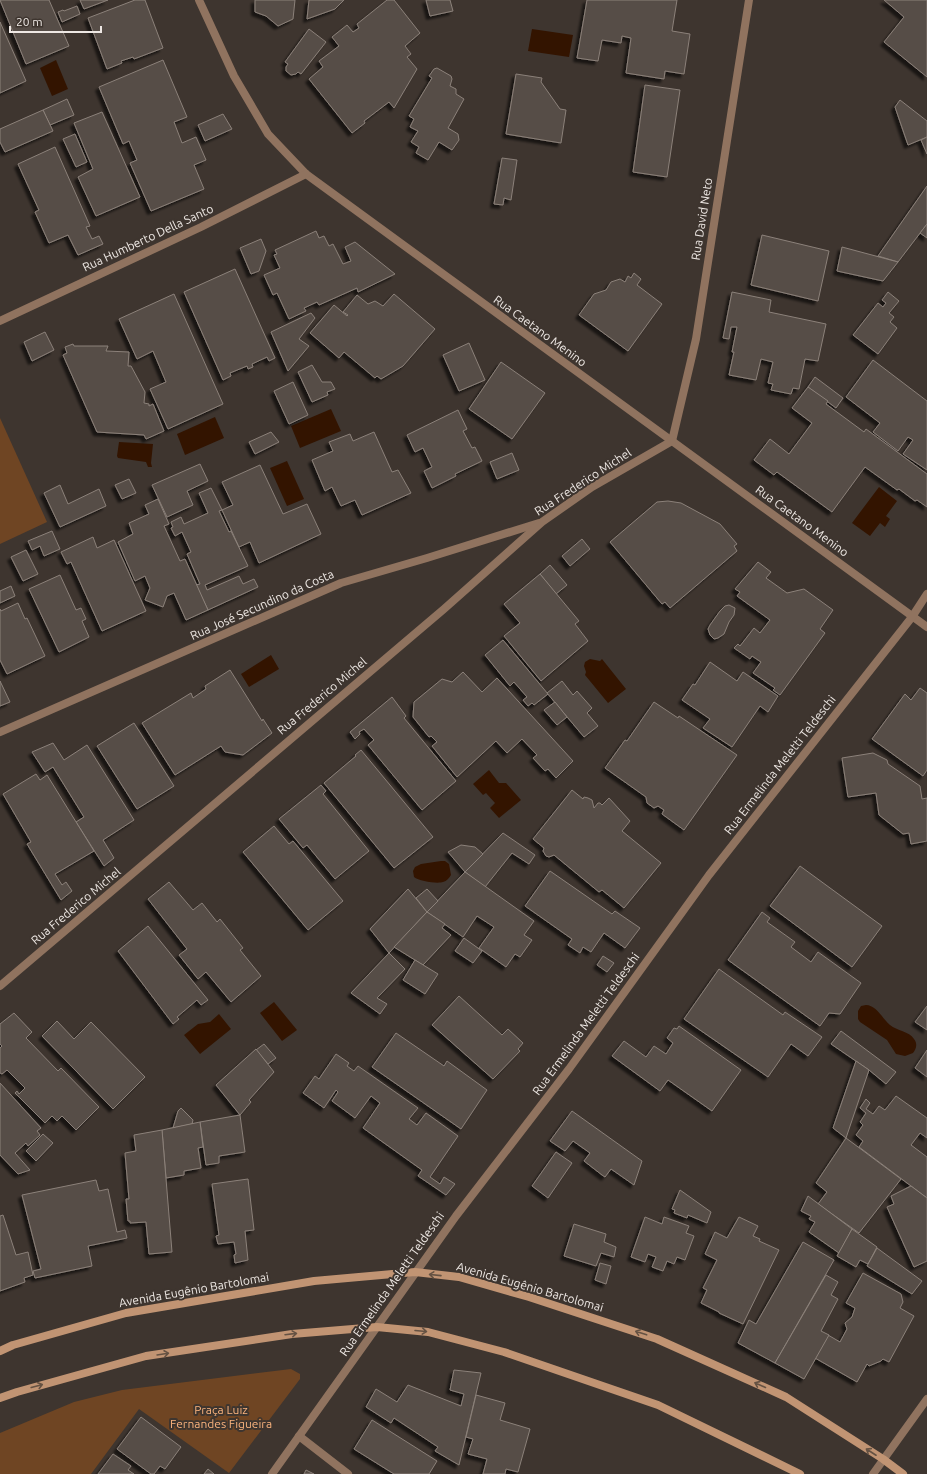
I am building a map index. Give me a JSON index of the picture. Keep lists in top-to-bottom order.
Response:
{
  "streets": {
    "street": [
      "Rua David Neto",
      "Rua Humberto Della Santo",
      "Rua Caetano Menino",
      "Rua Frederico Michel",
      "Rua José Secundino da Costa",
      "Rua Ermelinda Meletti Teldeschi",
      "Avenida Eugênio Bartolomai"
    ]
  },
  "crossings": [
    ["Rua David Neto", "Rua Caetano Menino"],
    ["Rua David Neto", "Rua Frederico Michel"],
    ["Rua Humberto Della Santo", "Rua Caetano Menino"],
    ["Rua Caetano Menino", "Rua Frederico Michel"],
    ["Rua Caetano Menino", "Rua Ermelinda Meletti Teldeschi"],
    ["Rua Frederico Michel", "Rua José Secundino da Costa"],
    ["Rua Ermelinda Meletti Teldeschi", "Avenida Eugênio Bartolomai"]
  ],
  "parks": ["Praça Luiz Fernandes Figueira"],
  "scale_bar": "20 m"
}
